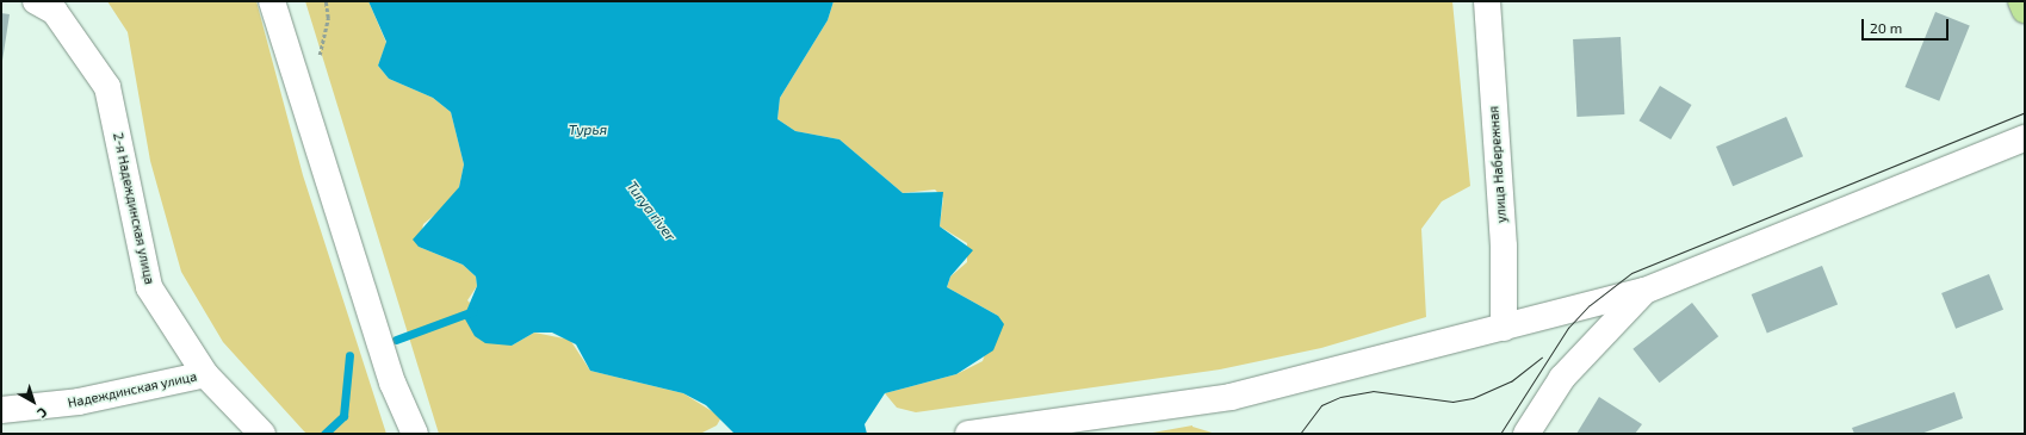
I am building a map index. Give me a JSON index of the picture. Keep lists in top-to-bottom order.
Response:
{
  "streets": {
    "street": ["улица Набережная", "2-я Надеждинская улица", "Надеждинская улица"]
  },
  "crossings": [
    ["2-я Надеждинская улица", "Надеждинская улица"]
  ],
  "water": ["Турья", "Turya river"],
  "scale_bar": "20 m",
  "north": "bottom right"
}
